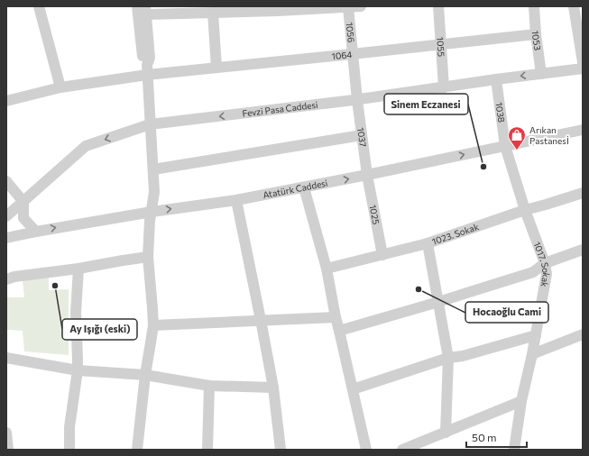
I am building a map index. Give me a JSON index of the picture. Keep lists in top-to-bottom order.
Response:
{
  "streets": {
    "street": [
      "1056",
      "1053",
      "1055",
      "1064",
      "Fevzi Pasa Caddesi",
      "1038",
      "1037",
      "Atatürk Caddesi",
      "1025",
      "1023. Sokak",
      "1017. Sokak"
    ]
  },
  "crossings": [
    ["1056", "1064"],
    ["1056", "Fevzi Pasa Caddesi"],
    ["1056", "1037"],
    ["1053", "1064"],
    ["1053", "Fevzi Pasa Caddesi"],
    ["1055", "1064"],
    ["1055", "Fevzi Pasa Caddesi"],
    ["Fevzi Pasa Caddesi", "1038"],
    ["Fevzi Pasa Caddesi", "1037"],
    ["1038", "Atatürk Caddesi"],
    ["1038", "1017. Sokak"],
    ["1037", "Atatürk Caddesi"],
    ["1037", "1025"],
    ["Atatürk Caddesi", "1025"],
    ["Atatürk Caddesi", "1017. Sokak"],
    ["1025", "1023. Sokak"],
    ["1023. Sokak", "1017. Sokak"]
  ],
  "places": {
    "shop": ["Arıkan Pastanesİ"],
    "other": ["Sinem Eczanesi", "Ay Işığı (eski)", "Hocaoğlu Cami"]
  },
  "scale_bar": "50 m"
}
